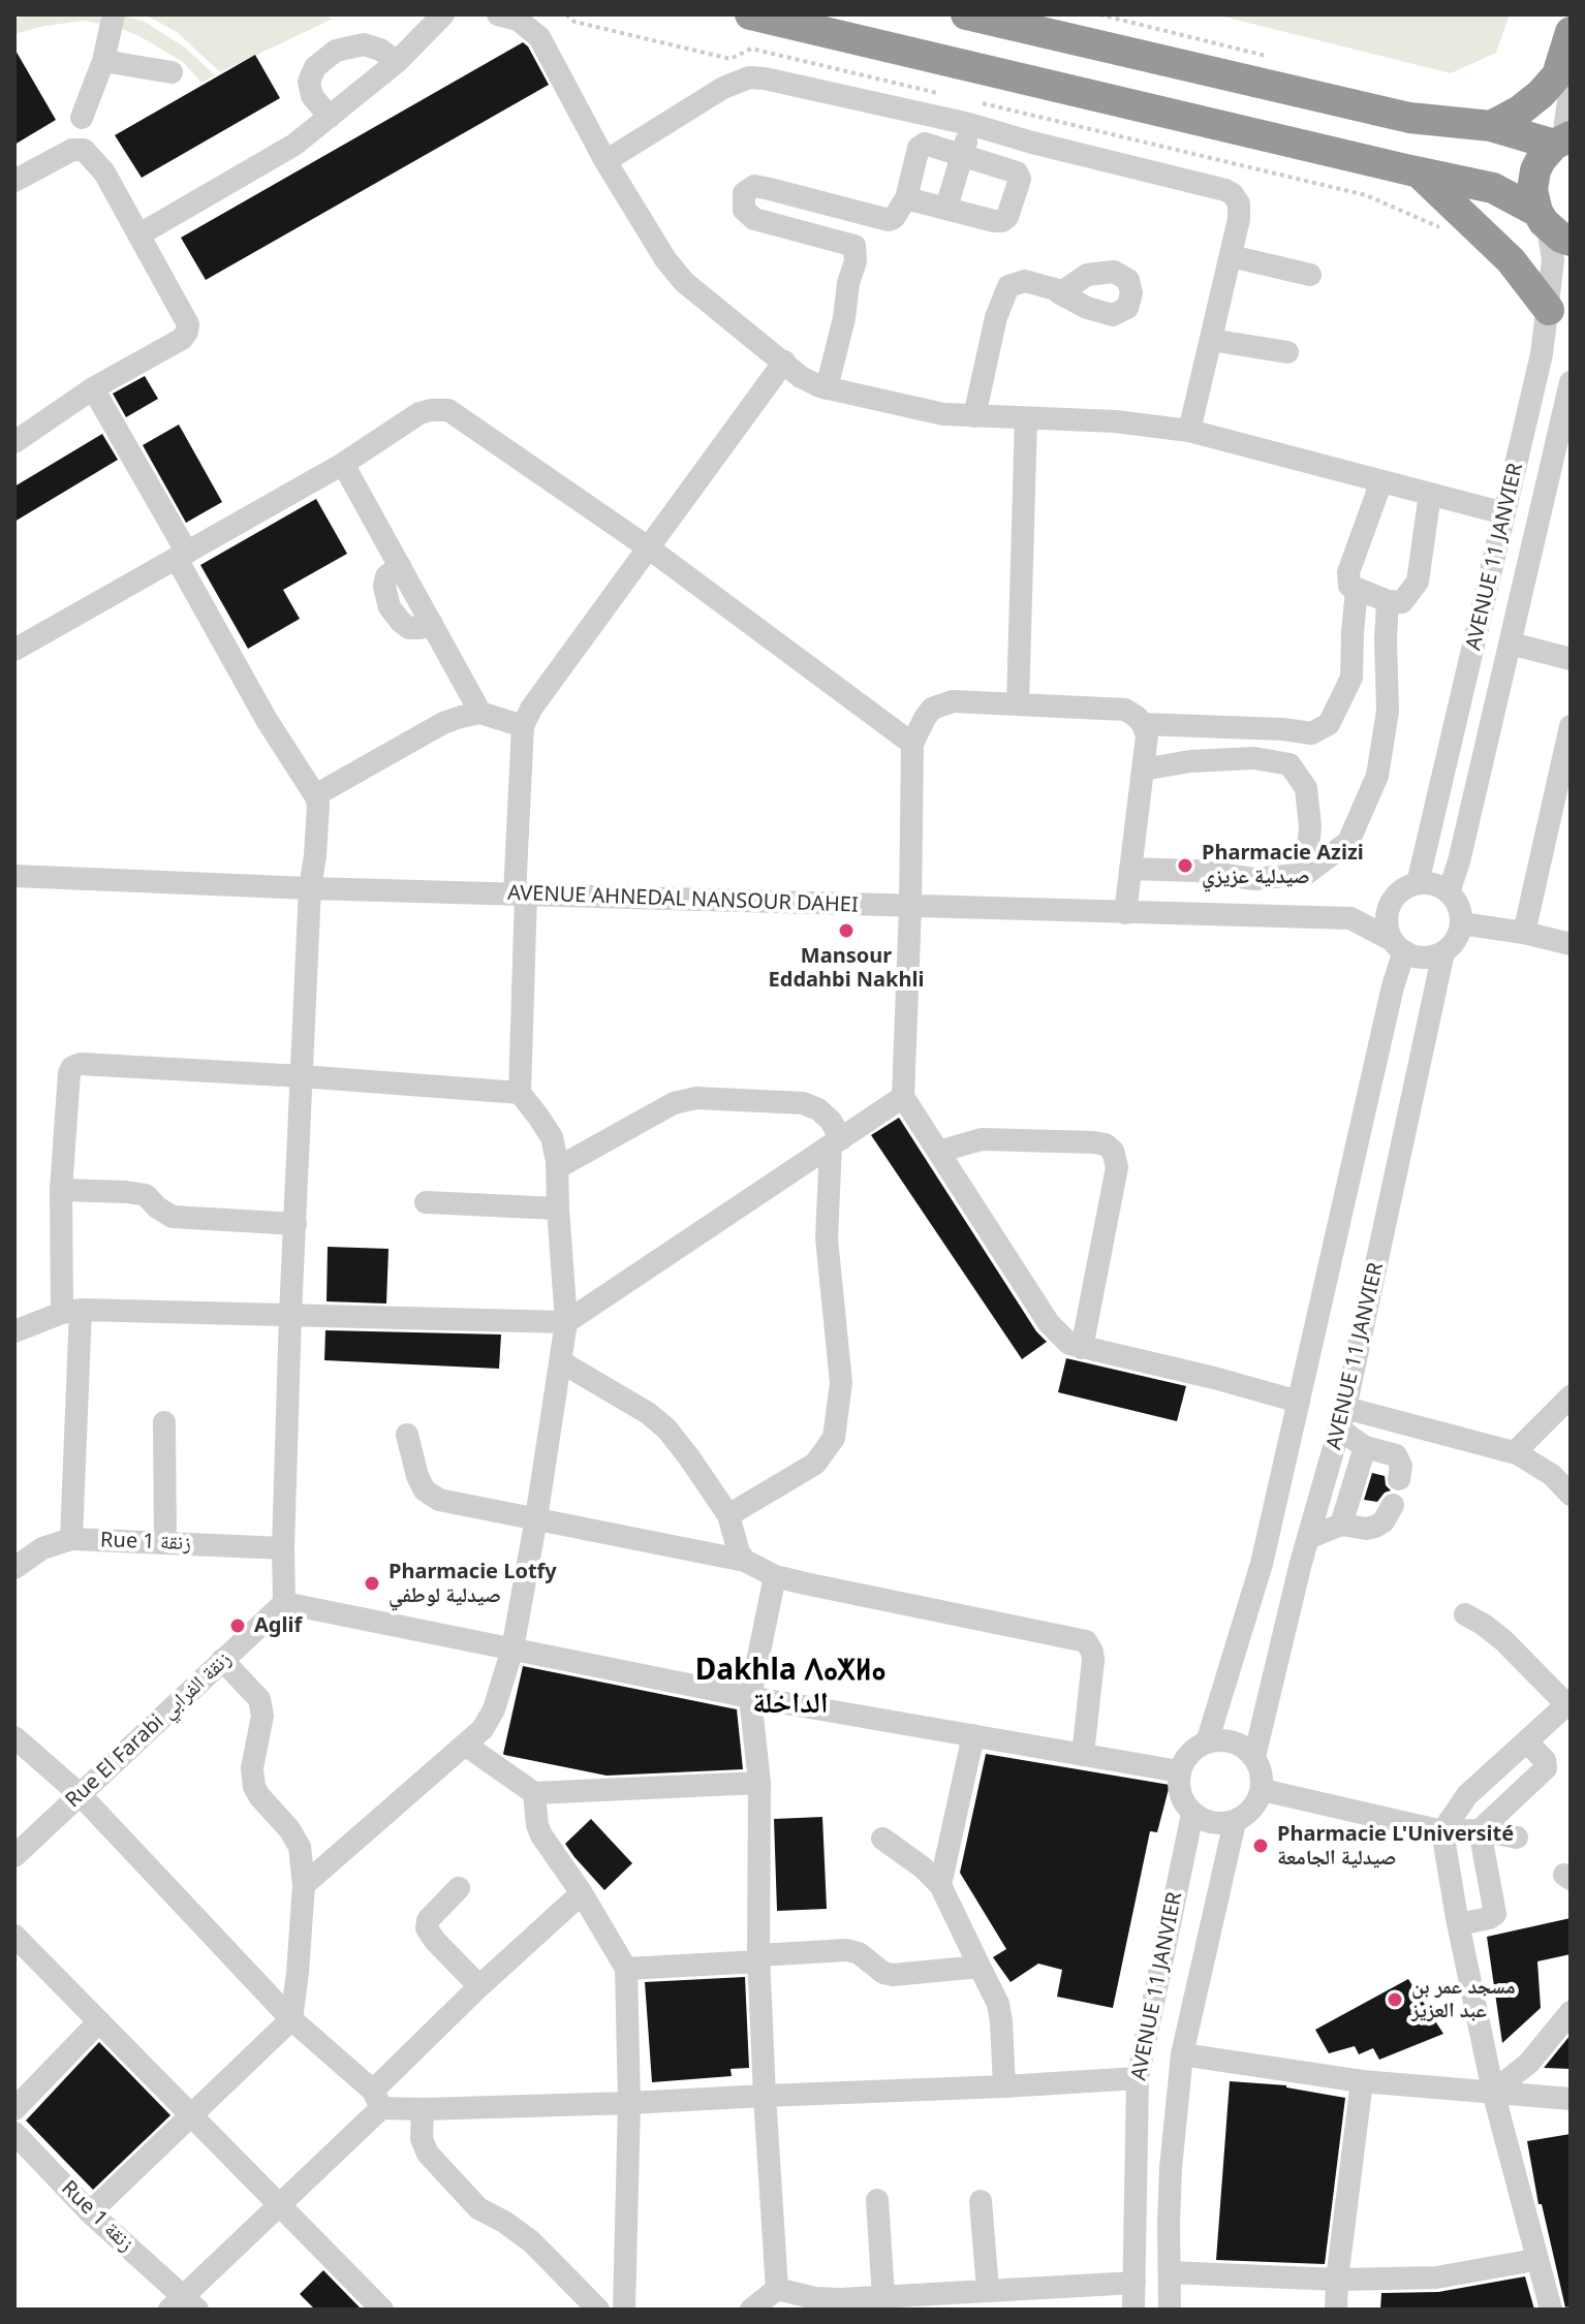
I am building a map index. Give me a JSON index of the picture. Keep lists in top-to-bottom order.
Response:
{
  "streets": {
    "street": [
      "AVENUE 11 JANVIER",
      "AVENUE AHNEDAL NANSOUR DAHEI",
      "Rue 1 زنقة",
      "Rue El Farabi زنقة الفرابي"
    ]
  },
  "crossings": [
    ["AVENUE 11 JANVIER", "AVENUE AHNEDAL NANSOUR DAHEI"]
  ],
  "districts": ["Dakhla ⴷⴰⵅⵍⴰ الداخلة"],
  "places": [
    "Pharmacie Azizi صيدلية عزيزي",
    "Mansour Eddahbi Nakhli",
    "Pharmacie Lotfy صيدلية لوطفي",
    "Aglif",
    "Pharmacie L'Université صيدلية الجامعة",
    "مسجد عمر بن عبد العزيز"
  ]
}
